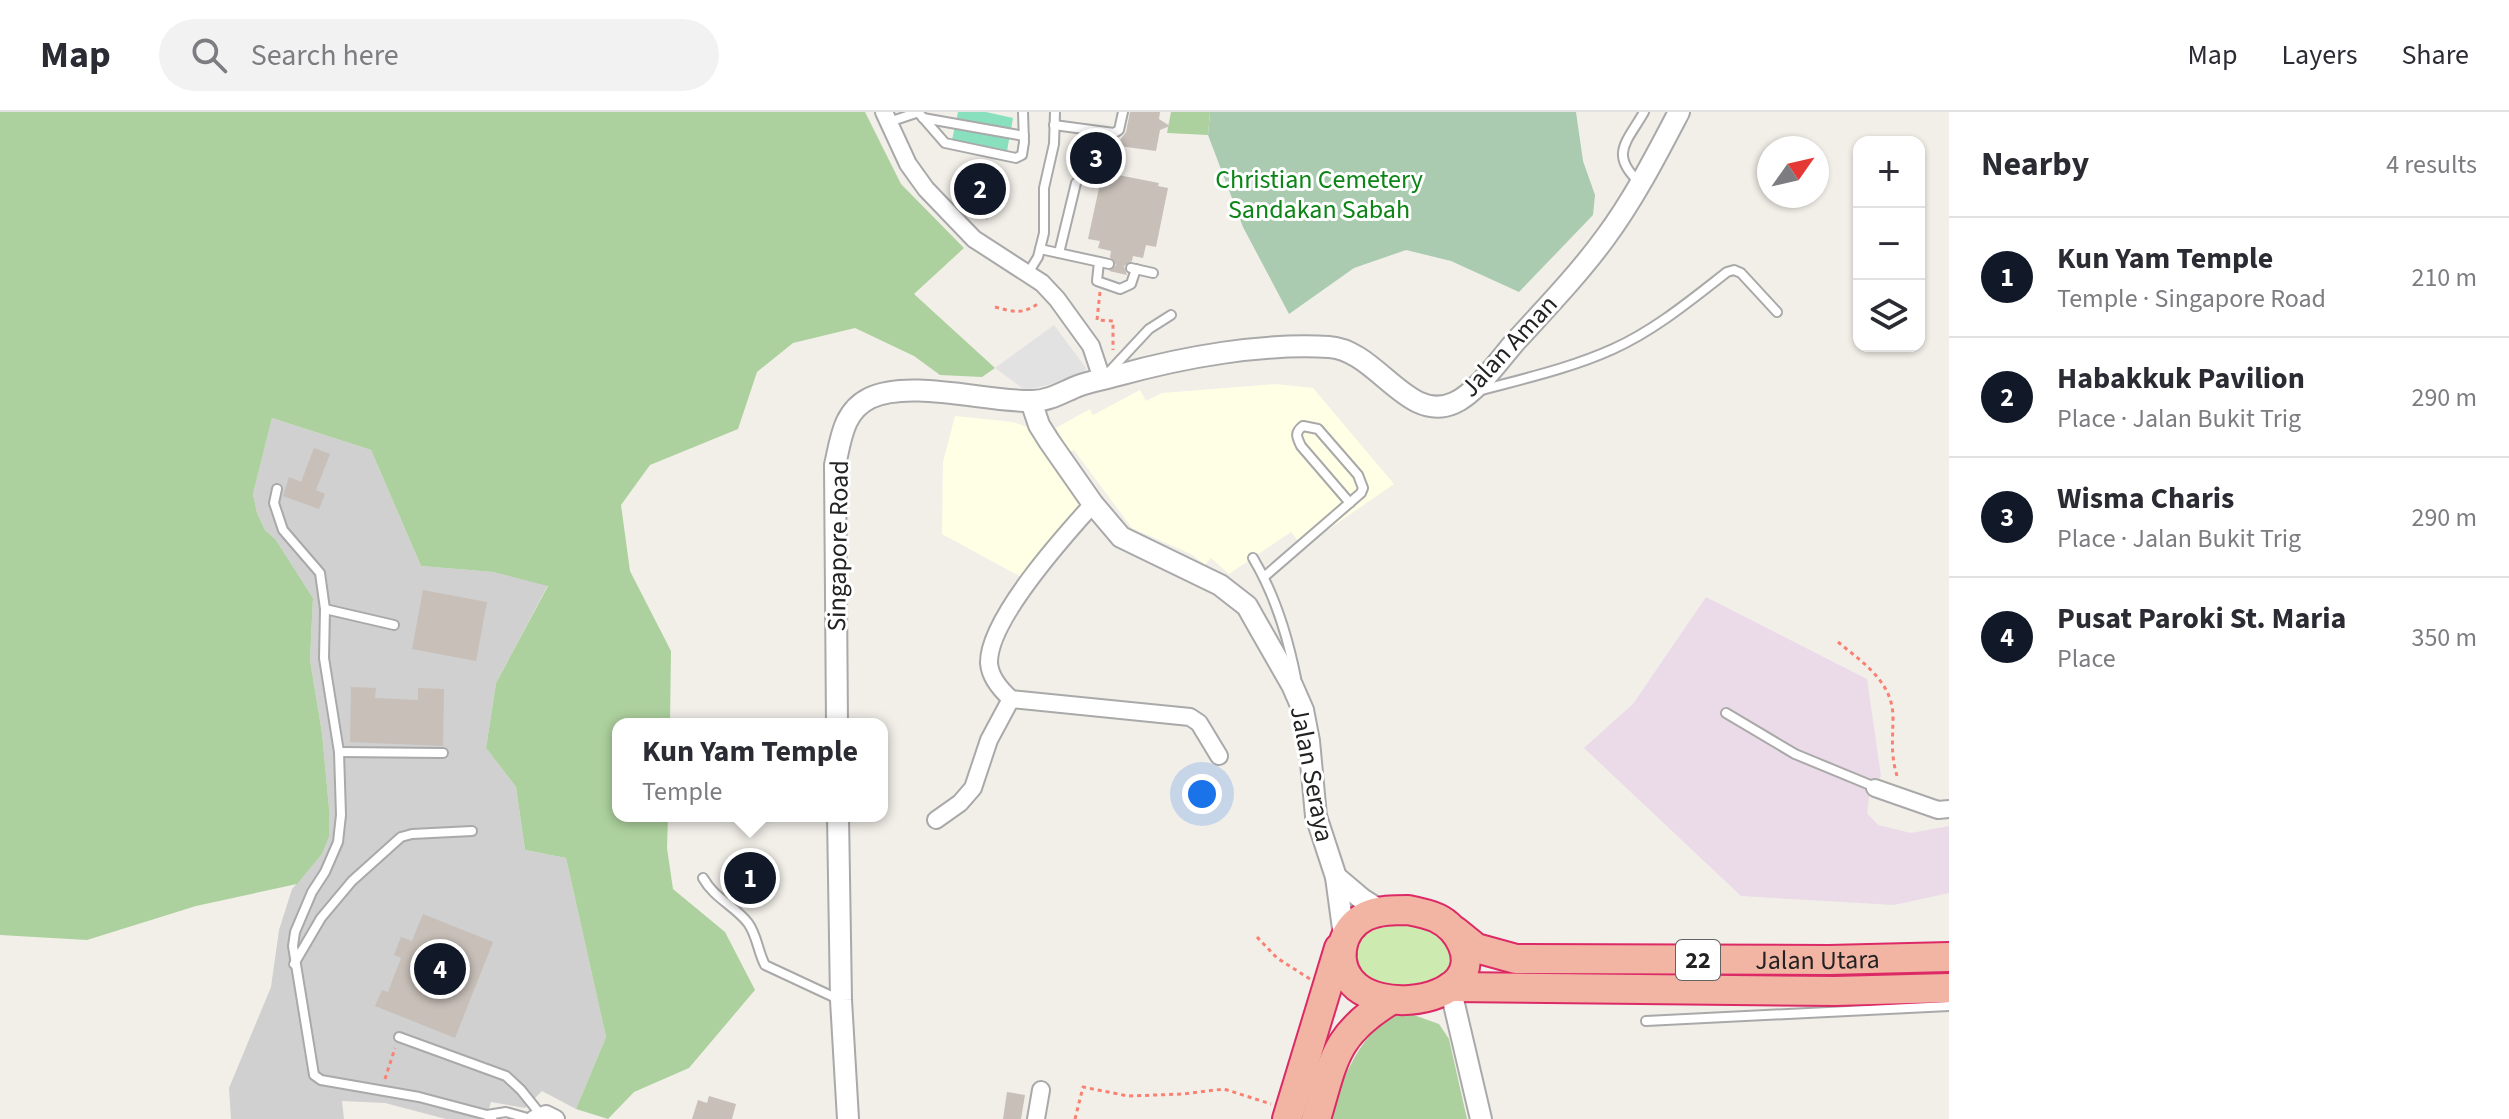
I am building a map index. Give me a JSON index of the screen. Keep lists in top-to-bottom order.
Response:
{
  "streets": {
    "highway": ["Jalan Utara", "22"],
    "street": ["Jalan Aman", "Singapore Road", "Jalan Seraya"]
  },
  "crossings": [
    ["Jalan Aman", "Singapore Road"],
    ["Jalan Aman", "Jalan Seraya"],
    ["Singapore Road", "Jalan Seraya"],
    ["Jalan Seraya", "Jalan Utara"],
    ["Jalan Seraya", "22"],
    ["Jalan Utara", "22"]
  ],
  "parks": ["Christian Cemetery Sandakan Sabah"],
  "north": "top right",
  "page": {
    "header": "Map",
    "search": "Search here",
    "nav": ["Map", "Layers", "Share"],
    "heading": ["Nearby", "4 results"],
    "pins": [
      "3",
      "2",
      "1",
      "4"
    ],
    "map_buttons": ["+", "−"],
    "list": [
      {
        "mark": "1",
        "name": "Kun Yam Temple",
        "note": "Temple · Singapore Road",
        "value": "210 m"
      },
      {
        "mark": "2",
        "name": "Habakkuk Pavilion",
        "note": "Place · Jalan Bukit Trig",
        "value": "290 m"
      },
      {
        "mark": "3",
        "name": "Wisma Charis",
        "note": "Place · Jalan Bukit Trig",
        "value": "290 m"
      },
      {
        "mark": "4",
        "name": "Pusat Paroki St. Maria",
        "note": "Place",
        "value": "350 m"
      }
    ],
    "popup": ["Kun Yam Temple", "Temple"]
  }
}
